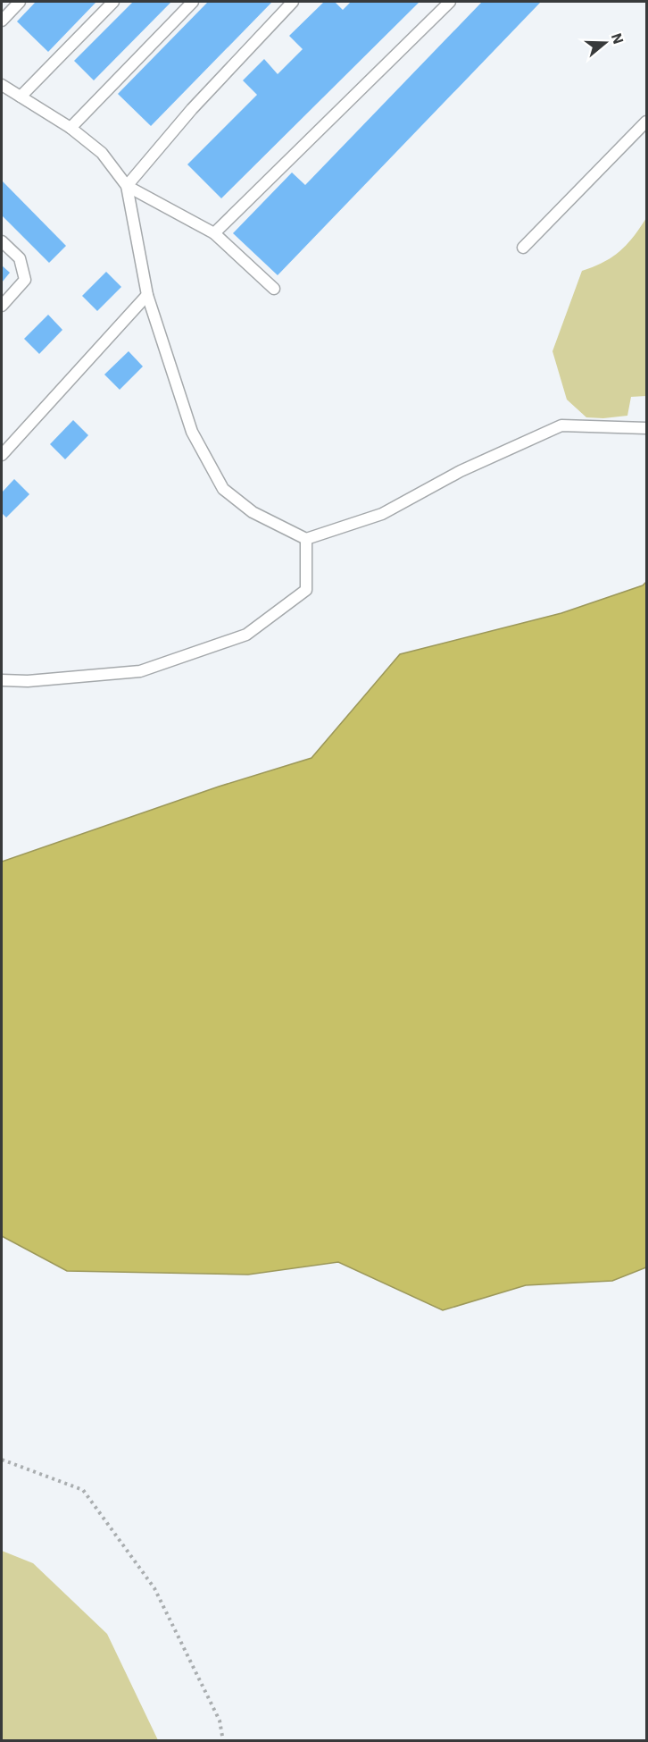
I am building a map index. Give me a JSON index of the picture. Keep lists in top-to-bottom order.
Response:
{
  "north": "right"
}
